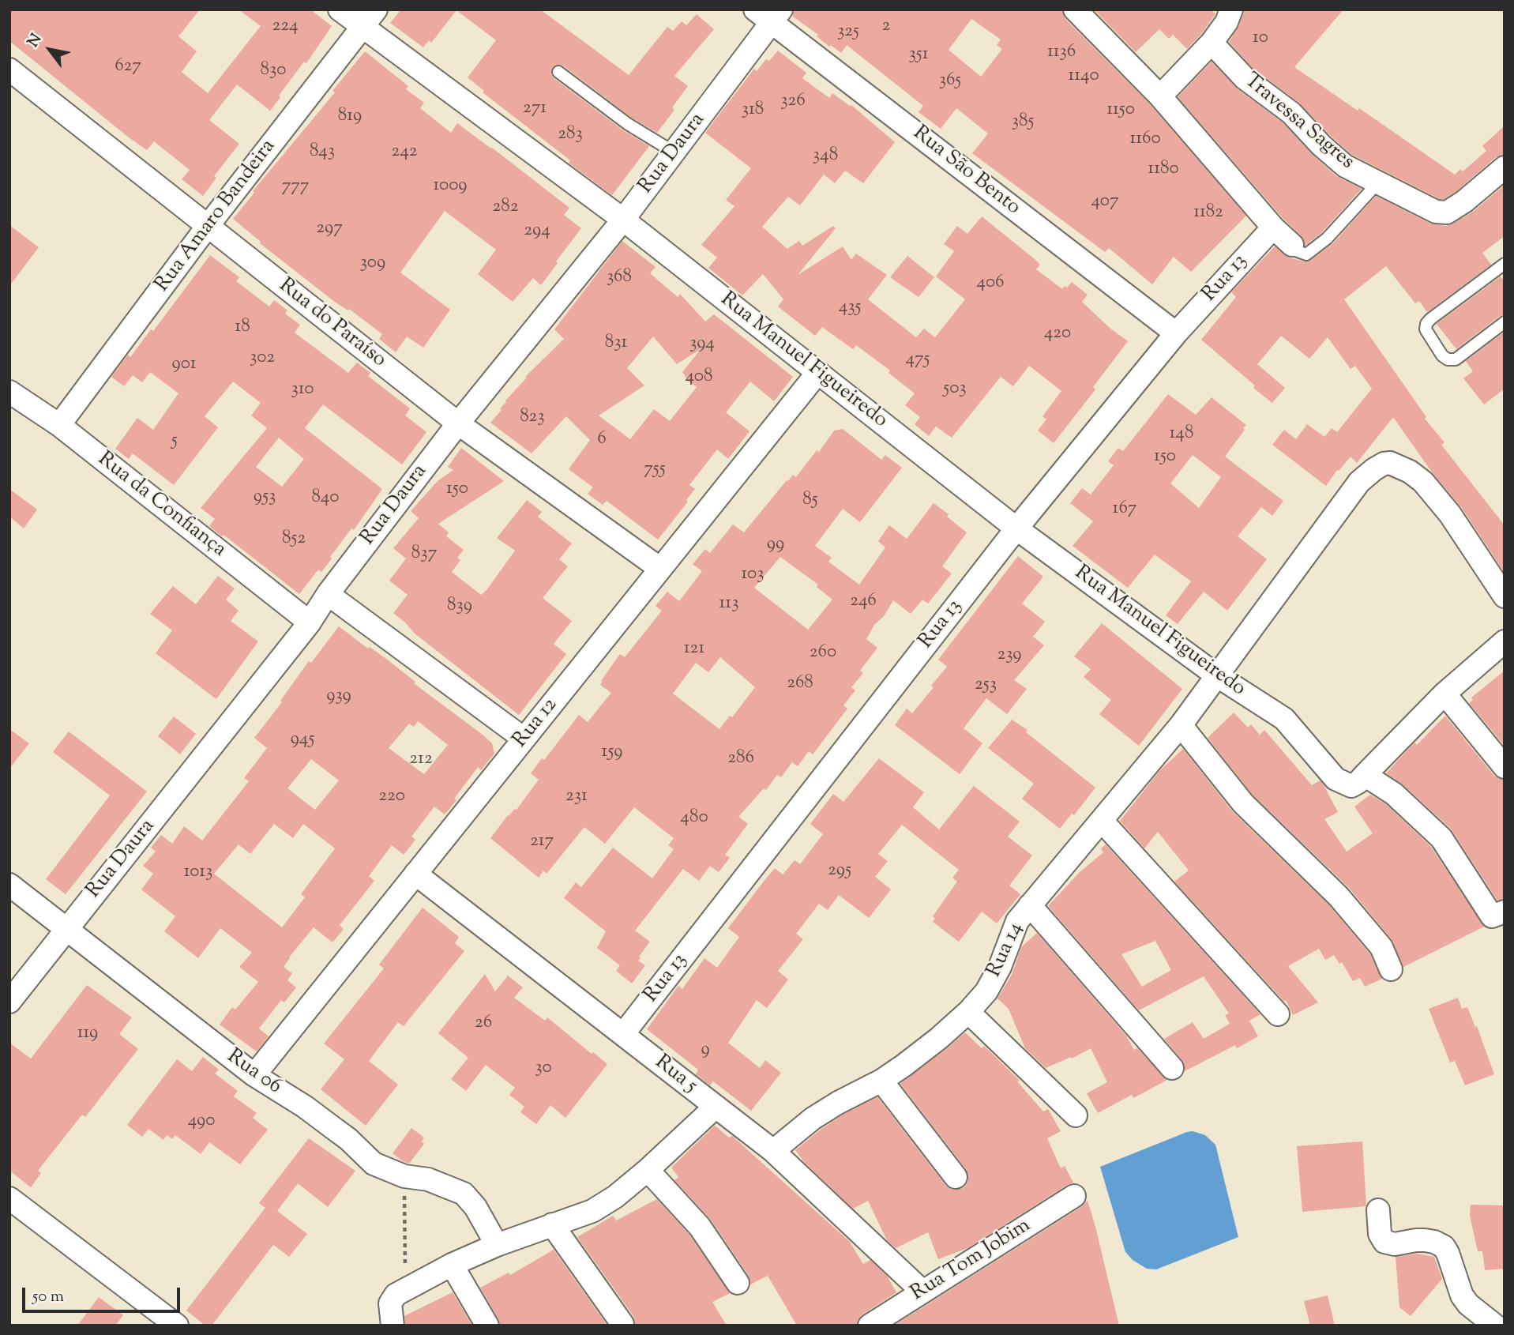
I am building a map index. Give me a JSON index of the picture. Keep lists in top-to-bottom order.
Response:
{
  "streets": {
    "street": [
      "Travessa Sagres",
      "Rua Daura",
      "Rua São Bento",
      "Rua Amaro Bandeira",
      "Rua 13",
      "Rua do Paraíso",
      "Rua Manuel Figueiredo",
      "Rua da Confiança",
      "Rua 12",
      "Rua 14",
      "Rua 06",
      "Rua 5",
      "Rua Tom Jobim"
    ]
  },
  "crossings": [
    ["Rua Daura", "Rua São Bento"],
    ["Rua Daura", "Rua do Paraíso"],
    ["Rua Daura", "Rua Manuel Figueiredo"],
    ["Rua Daura", "Rua da Confiança"],
    ["Rua Daura", "Rua 06"],
    ["Rua São Bento", "Rua 13"],
    ["Rua Amaro Bandeira", "Rua do Paraíso"],
    ["Rua Amaro Bandeira", "Rua Manuel Figueiredo"],
    ["Rua Amaro Bandeira", "Rua da Confiança"],
    ["Rua 13", "Rua Manuel Figueiredo"],
    ["Rua 13", "Rua 5"],
    ["Rua do Paraíso", "Rua 12"],
    ["Rua Manuel Figueiredo", "Rua 12"],
    ["Rua Manuel Figueiredo", "Rua 14"],
    ["Rua 12", "Rua 06"],
    ["Rua 12", "Rua 5"],
    ["Rua 14", "Rua 5"],
    ["Rua 5", "Rua Tom Jobim"]
  ],
  "house_numbers": [
    "224",
    "2",
    "325",
    "10",
    "1136",
    "351",
    "627",
    "830",
    "1140",
    "365",
    "326",
    "271",
    "318",
    "1150",
    "819",
    "385",
    "283",
    "1160",
    "843",
    "242",
    "348",
    "1180",
    "1009",
    "777",
    "407",
    "282",
    "1182",
    "297",
    "294",
    "309",
    "368",
    "406",
    "435",
    "18",
    "420",
    "831",
    "394",
    "302",
    "475",
    "901",
    "408",
    "503",
    "310",
    "823",
    "148",
    "6",
    "5",
    "150",
    "755",
    "150",
    "953",
    "840",
    "85",
    "167",
    "852",
    "99",
    "837",
    "103",
    "246",
    "113",
    "839",
    "121",
    "260",
    "239",
    "268",
    "253",
    "939",
    "945",
    "159",
    "286",
    "212",
    "220",
    "231",
    "480",
    "217",
    "295",
    "1013",
    "26",
    "119",
    "9",
    "30",
    "490"
  ],
  "scale_bar": "50 m",
  "north": "top left"
}
